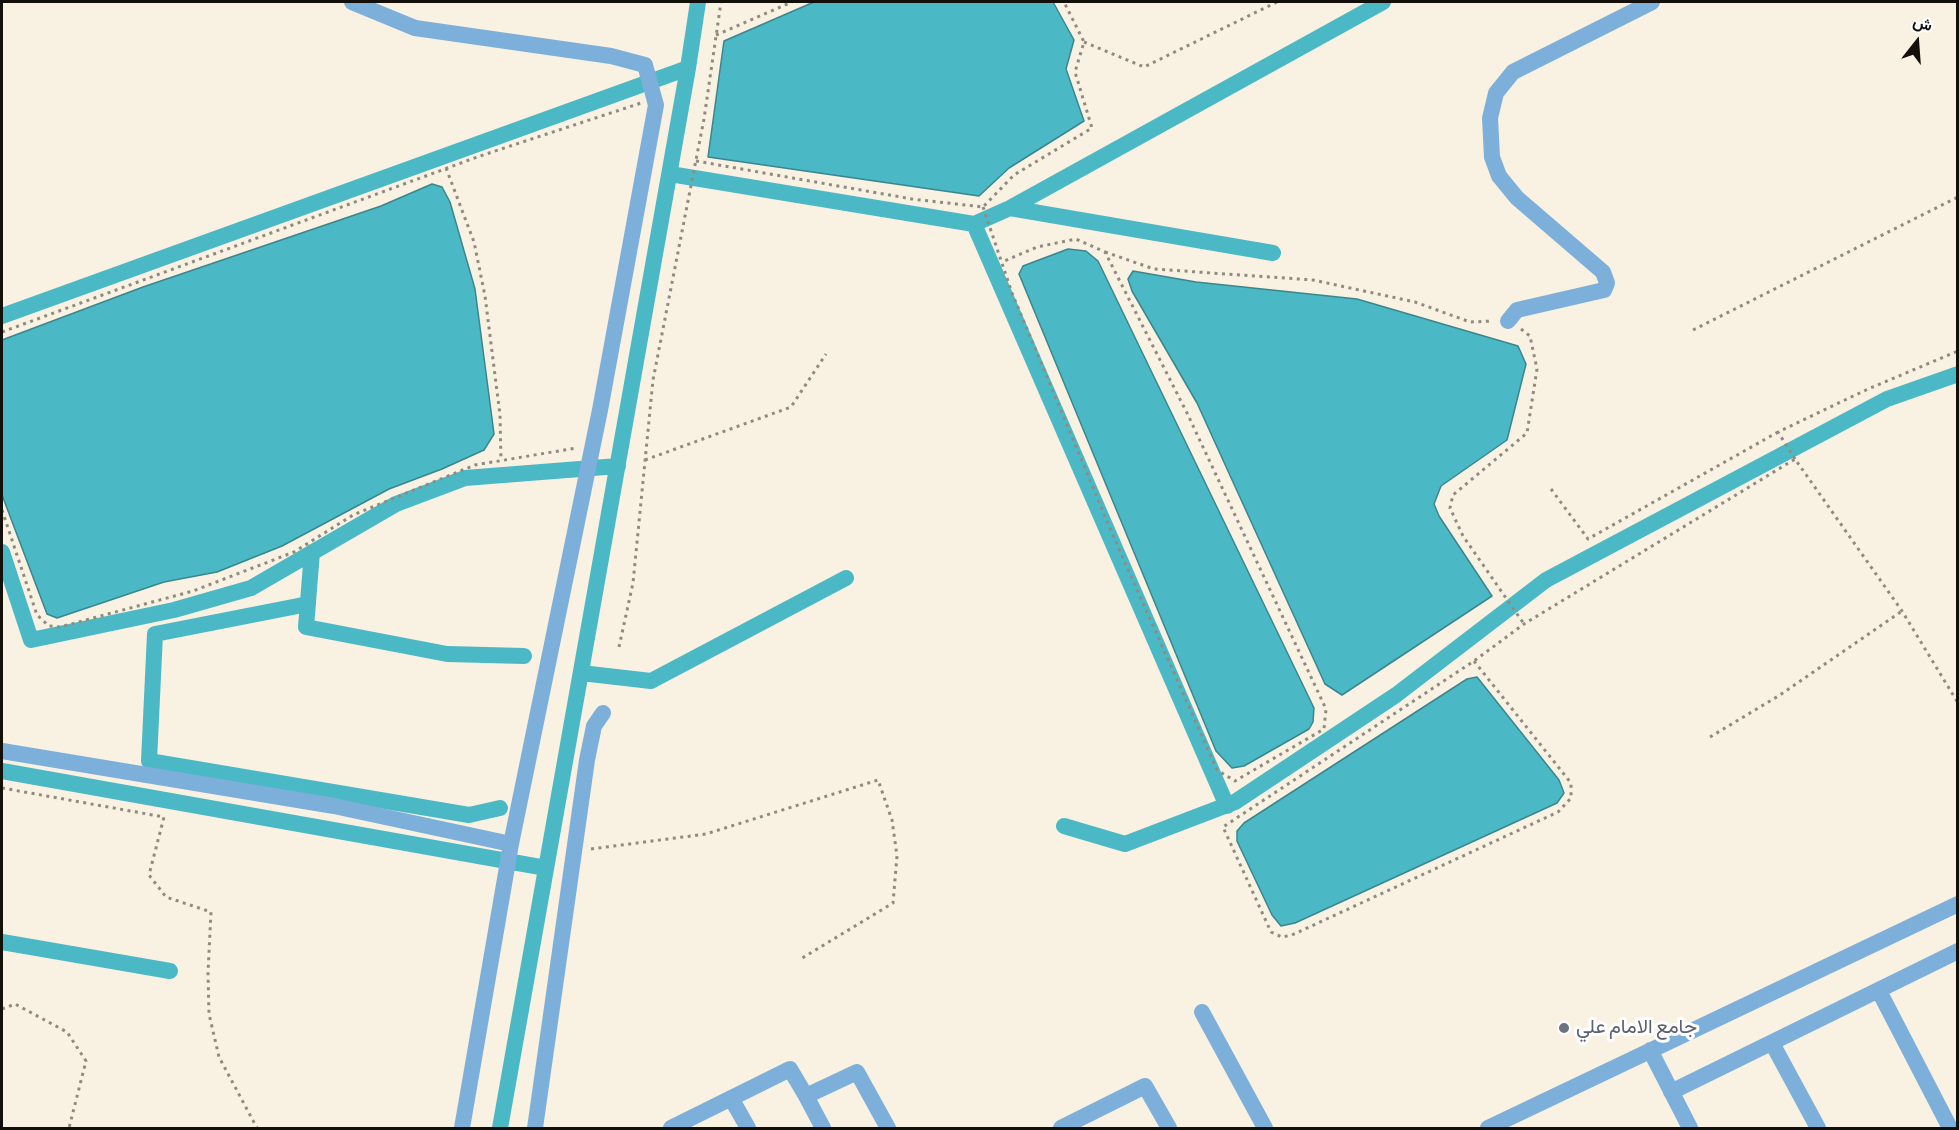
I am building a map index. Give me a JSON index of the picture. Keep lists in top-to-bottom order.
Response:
{
  "places": ["جامع اﻻمام علي"],
  "north": "top"
}
